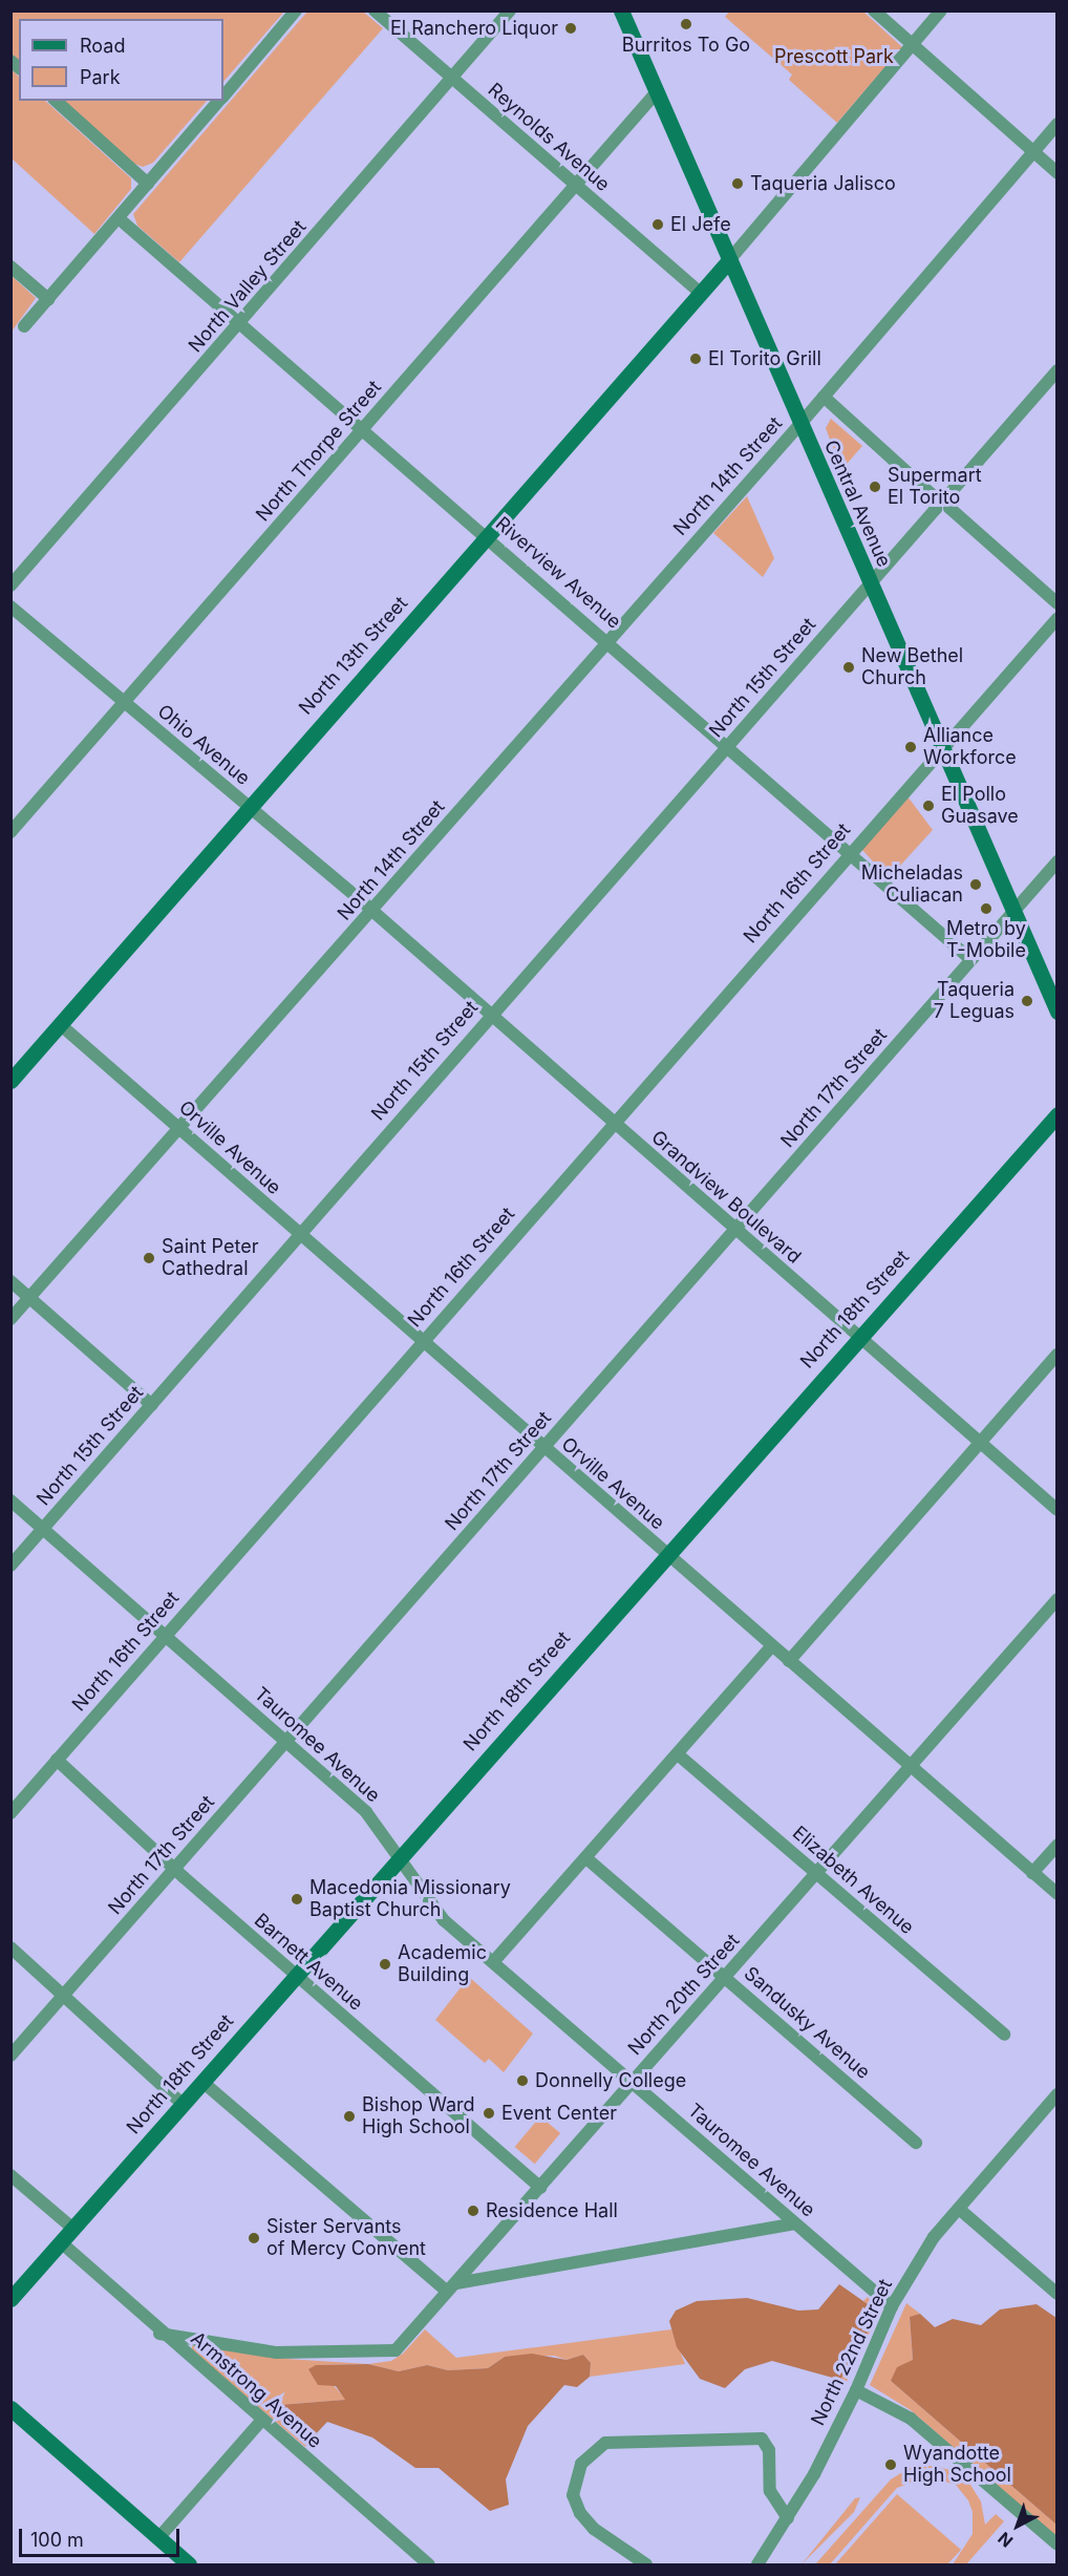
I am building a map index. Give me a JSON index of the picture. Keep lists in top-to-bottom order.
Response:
{
  "streets": {
    "main road": ["Central Avenue", "North 13th Street", "North 18th Street"],
    "street": [
      "Reynolds Avenue",
      "North Valley Street",
      "North Thorpe Street",
      "North 14th Street",
      "Riverview Avenue",
      "North 15th Street",
      "Ohio Avenue",
      "North 16th Street",
      "North 17th Street",
      "Orville Avenue",
      "Grandview Boulevard",
      "Tauromee Avenue",
      "Elizabeth Avenue",
      "Barnett Avenue",
      "North 20th Street",
      "Sandusky Avenue",
      "North 22nd Street",
      "Armstrong Avenue"
    ]
  },
  "crossings": [
    ["Reynolds Avenue", "North Valley Street"],
    ["Reynolds Avenue", "North Thorpe Street"],
    ["Reynolds Avenue", "North 13th Street"],
    ["North Valley Street", "Riverview Avenue"],
    ["North Thorpe Street", "Central Avenue"],
    ["North Thorpe Street", "Riverview Avenue"],
    ["North Thorpe Street", "Ohio Avenue"],
    ["North 14th Street", "Central Avenue"],
    ["North 14th Street", "Riverview Avenue"],
    ["North 14th Street", "Ohio Avenue"],
    ["North 14th Street", "Orville Avenue"],
    ["North 14th Street", "Grandview Boulevard"],
    ["Central Avenue", "North 13th Street"],
    ["Central Avenue", "North 15th Street"],
    ["Central Avenue", "North 16th Street"],
    ["Central Avenue", "North 17th Street"],
    ["Riverview Avenue", "North 13th Street"],
    ["Riverview Avenue", "North 15th Street"],
    ["Riverview Avenue", "North 16th Street"],
    ["Riverview Avenue", "North 17th Street"],
    ["North 13th Street", "Ohio Avenue"],
    ["North 13th Street", "Orville Avenue"],
    ["North 15th Street", "Orville Avenue"],
    ["North 15th Street", "Grandview Boulevard"],
    ["North 15th Street", "Tauromee Avenue"],
    ["Ohio Avenue", "Grandview Boulevard"],
    ["North 16th Street", "Orville Avenue"],
    ["North 16th Street", "Grandview Boulevard"],
    ["North 16th Street", "Tauromee Avenue"],
    ["North 16th Street", "Barnett Avenue"],
    ["North 17th Street", "Orville Avenue"],
    ["North 17th Street", "Grandview Boulevard"],
    ["North 17th Street", "Tauromee Avenue"],
    ["North 17th Street", "Barnett Avenue"],
    ["Orville Avenue", "North 18th Street"],
    ["Orville Avenue", "North 20th Street"],
    ["Grandview Boulevard", "North 18th Street"],
    ["North 18th Street", "Tauromee Avenue"],
    ["North 18th Street", "Barnett Avenue"],
    ["North 18th Street", "Armstrong Avenue"],
    ["Tauromee Avenue", "North 20th Street"],
    ["Tauromee Avenue", "North 22nd Street"],
    ["Elizabeth Avenue", "North 20th Street"],
    ["Barnett Avenue", "North 20th Street"],
    ["North 20th Street", "Sandusky Avenue"],
    ["North 20th Street", "Armstrong Avenue"]
  ],
  "parks": ["Prescott Park"],
  "places": [
    "Burritos To Go",
    "El Ranchero Liquor",
    "Taqueria Jalisco",
    "El Jefe",
    "El Torito Grill",
    "Supermart El Torito",
    "New Bethel Church",
    "Alliance Workforce",
    "El Pollo Guasave",
    "Micheladas Culiacan",
    "Metro by T-Mobile",
    "Taqueria 7 Leguas",
    "Saint Peter Cathedral",
    "Macedonia Missionary Baptist Church",
    "Academic Building",
    "Donnelly College",
    "Event Center",
    "Bishop Ward High School",
    "Residence Hall",
    "Sister Servants of Mercy Convent",
    "Wyandotte High School"
  ],
  "legend": ["Road", "Park"],
  "scale_bar": "100 m",
  "north": "bottom left"
}
